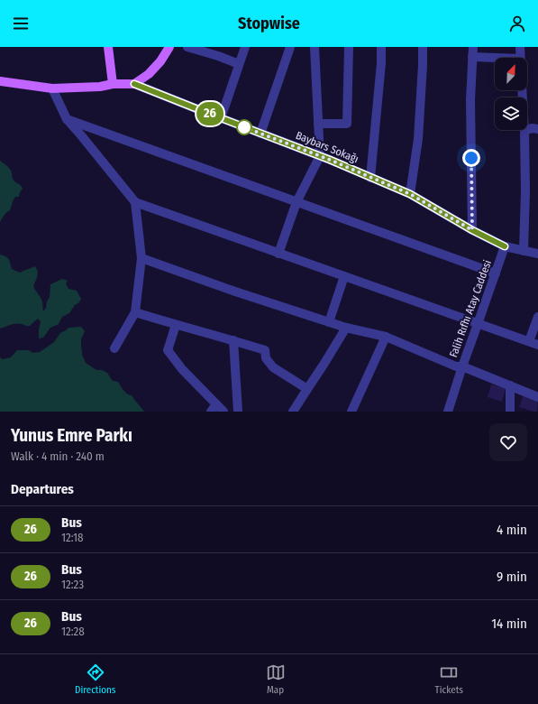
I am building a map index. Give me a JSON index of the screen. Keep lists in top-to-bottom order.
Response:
{
  "streets": {
    "street": ["Baybars Sokağı", "Falih Rıfhı Atay Caddesi"]
  },
  "crossings": [
    ["Baybars Sokağı", "Falih Rıfhı Atay Caddesi"]
  ],
  "lines": ["bus line 26"],
  "north": "top right",
  "page": {
    "header": "Stopwise",
    "on_map": "26",
    "heading": [
      ["Yunus Emre Parkı", "Walk · 4 min · 240 m"],
      "Departures"
    ],
    "list": [
      {
        "mark": "26",
        "name": "Bus",
        "note": "12:18",
        "value": "4 min"
      },
      {
        "mark": "26",
        "name": "Bus",
        "note": "12:23",
        "value": "9 min"
      },
      {
        "mark": "26",
        "name": "Bus",
        "note": "12:28",
        "value": "14 min"
      }
    ],
    "tabs": ["Directions", "Map", "Tickets"]
  }
}
